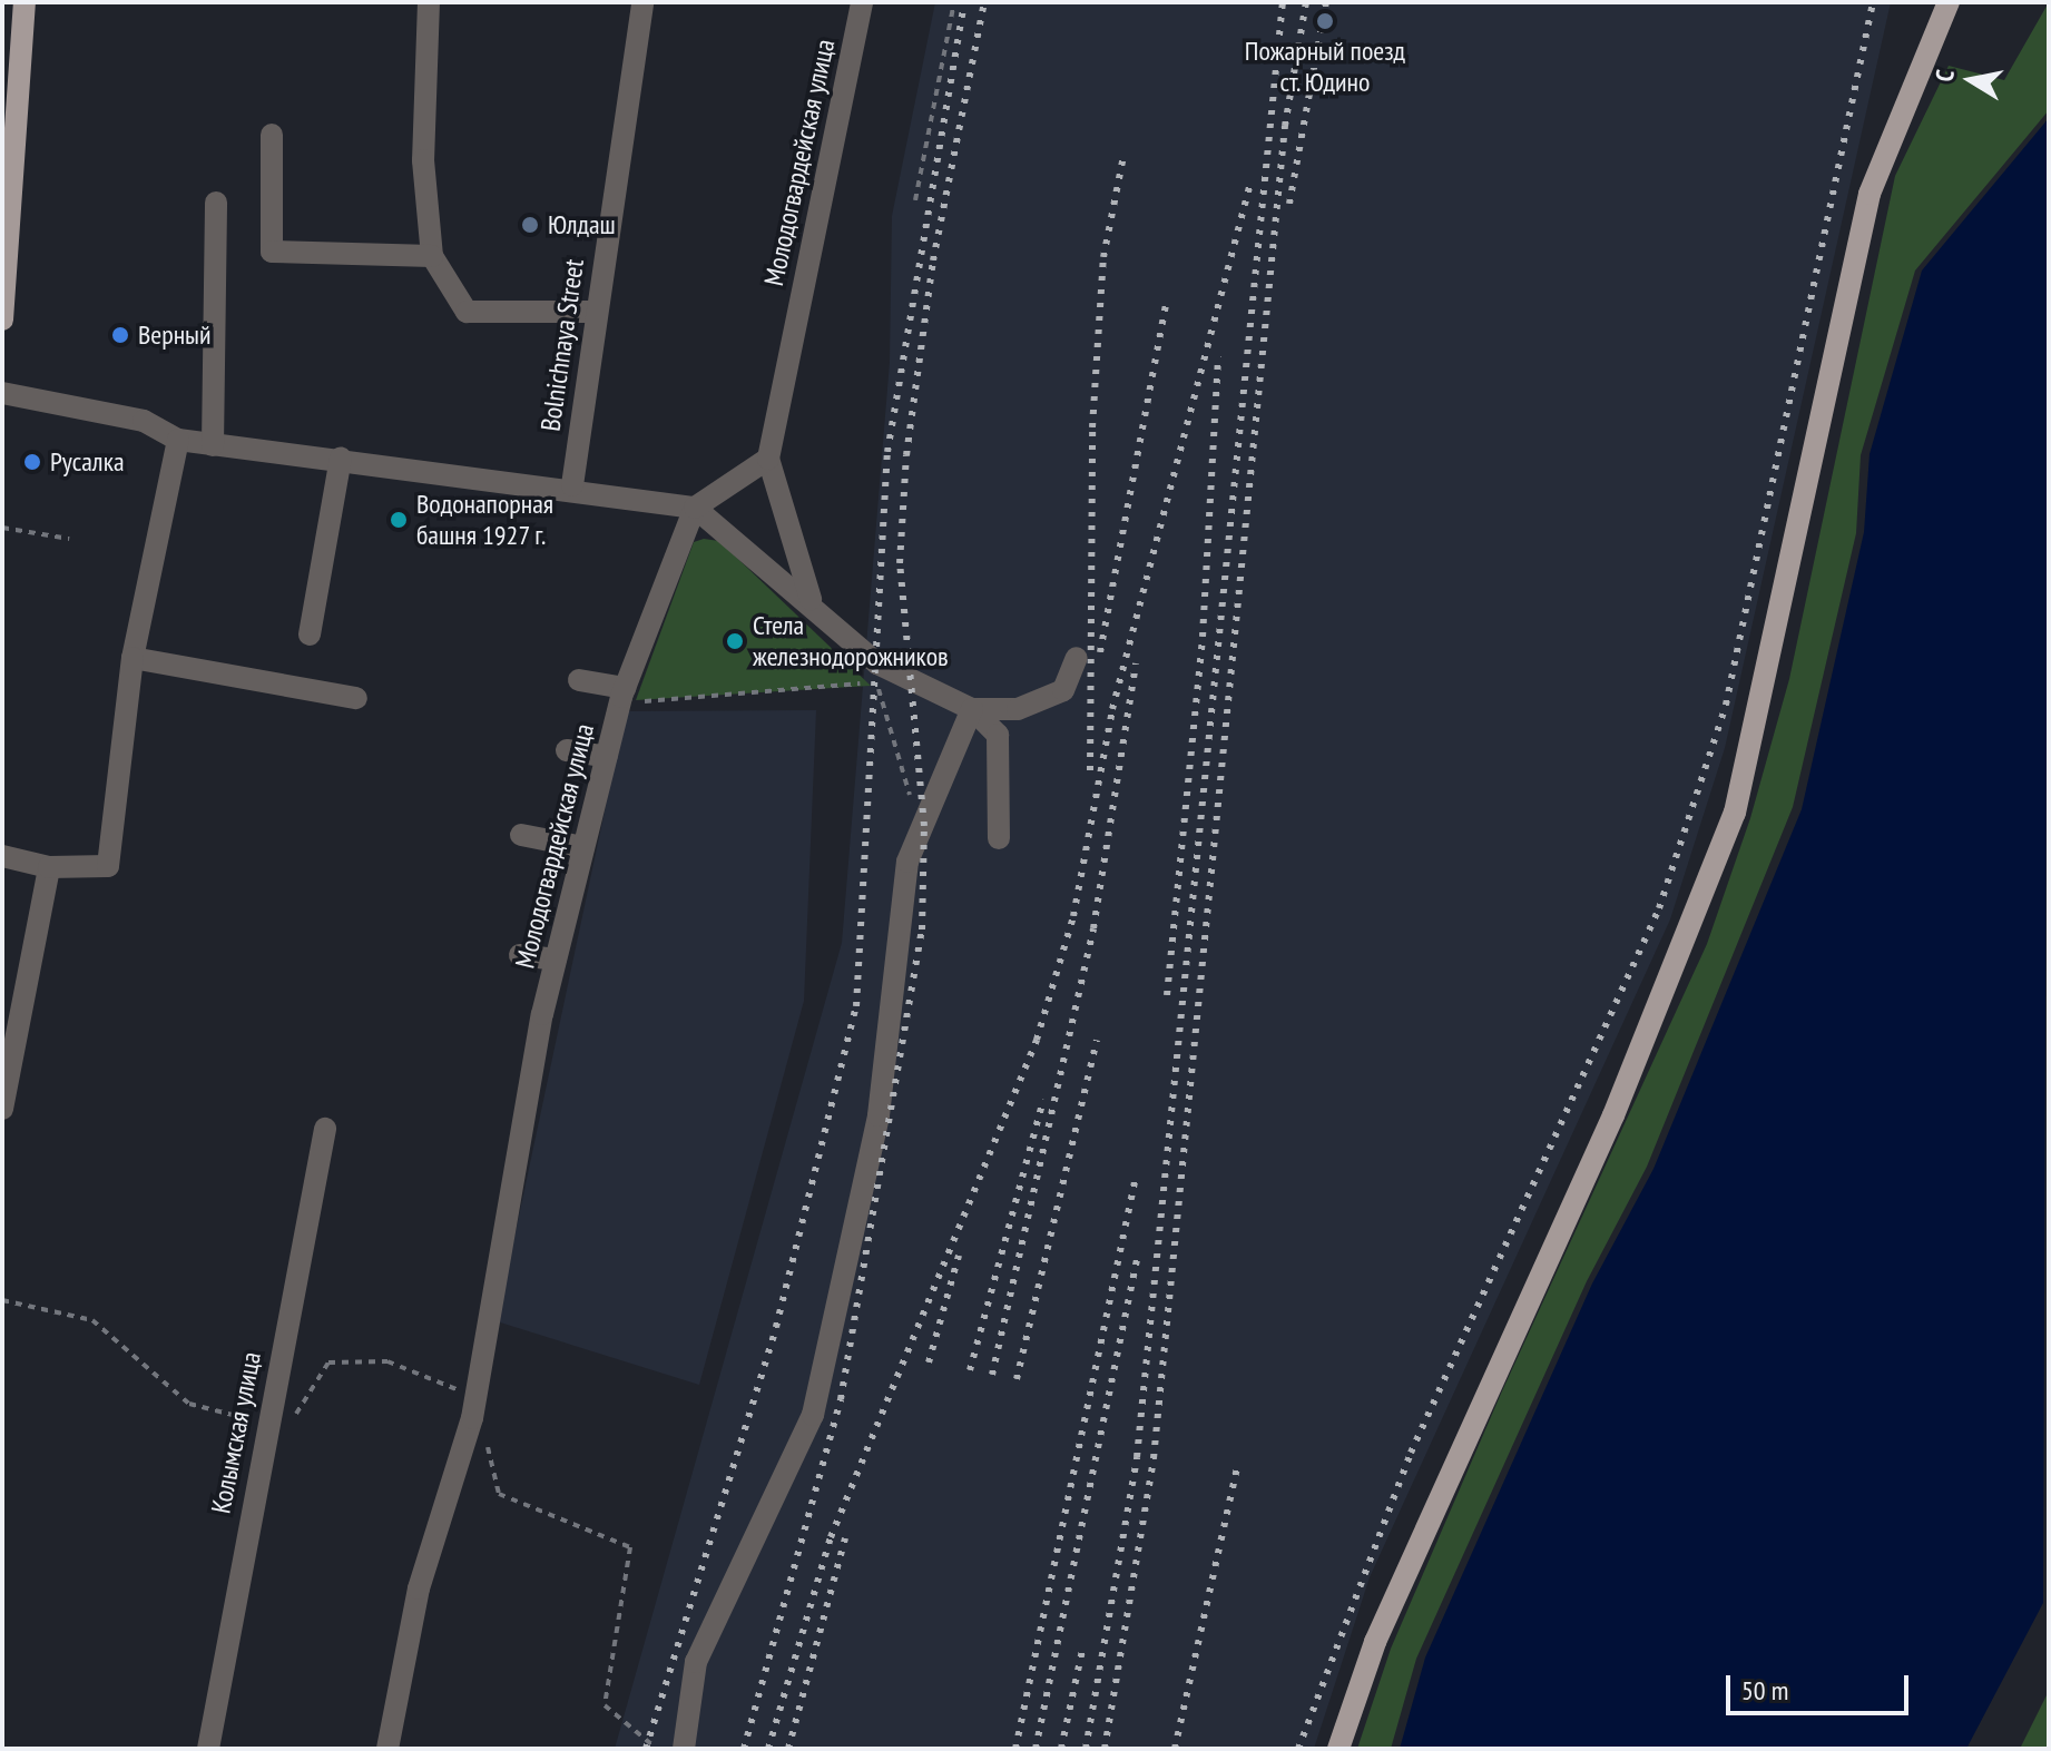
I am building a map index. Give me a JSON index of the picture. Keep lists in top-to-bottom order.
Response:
{
  "streets": {
    "street": ["Молодогвардейская улица", "Bolnichnaya Street", "Колымская улица"]
  },
  "places": [
    "Пожарный поезд ст. Юдино",
    "Юлдаш",
    "Верный",
    "Русалка",
    "Водонапорная башня 1927 г.",
    "Стела железнодорожников"
  ],
  "scale_bar": "50 m",
  "north": "left"
}
